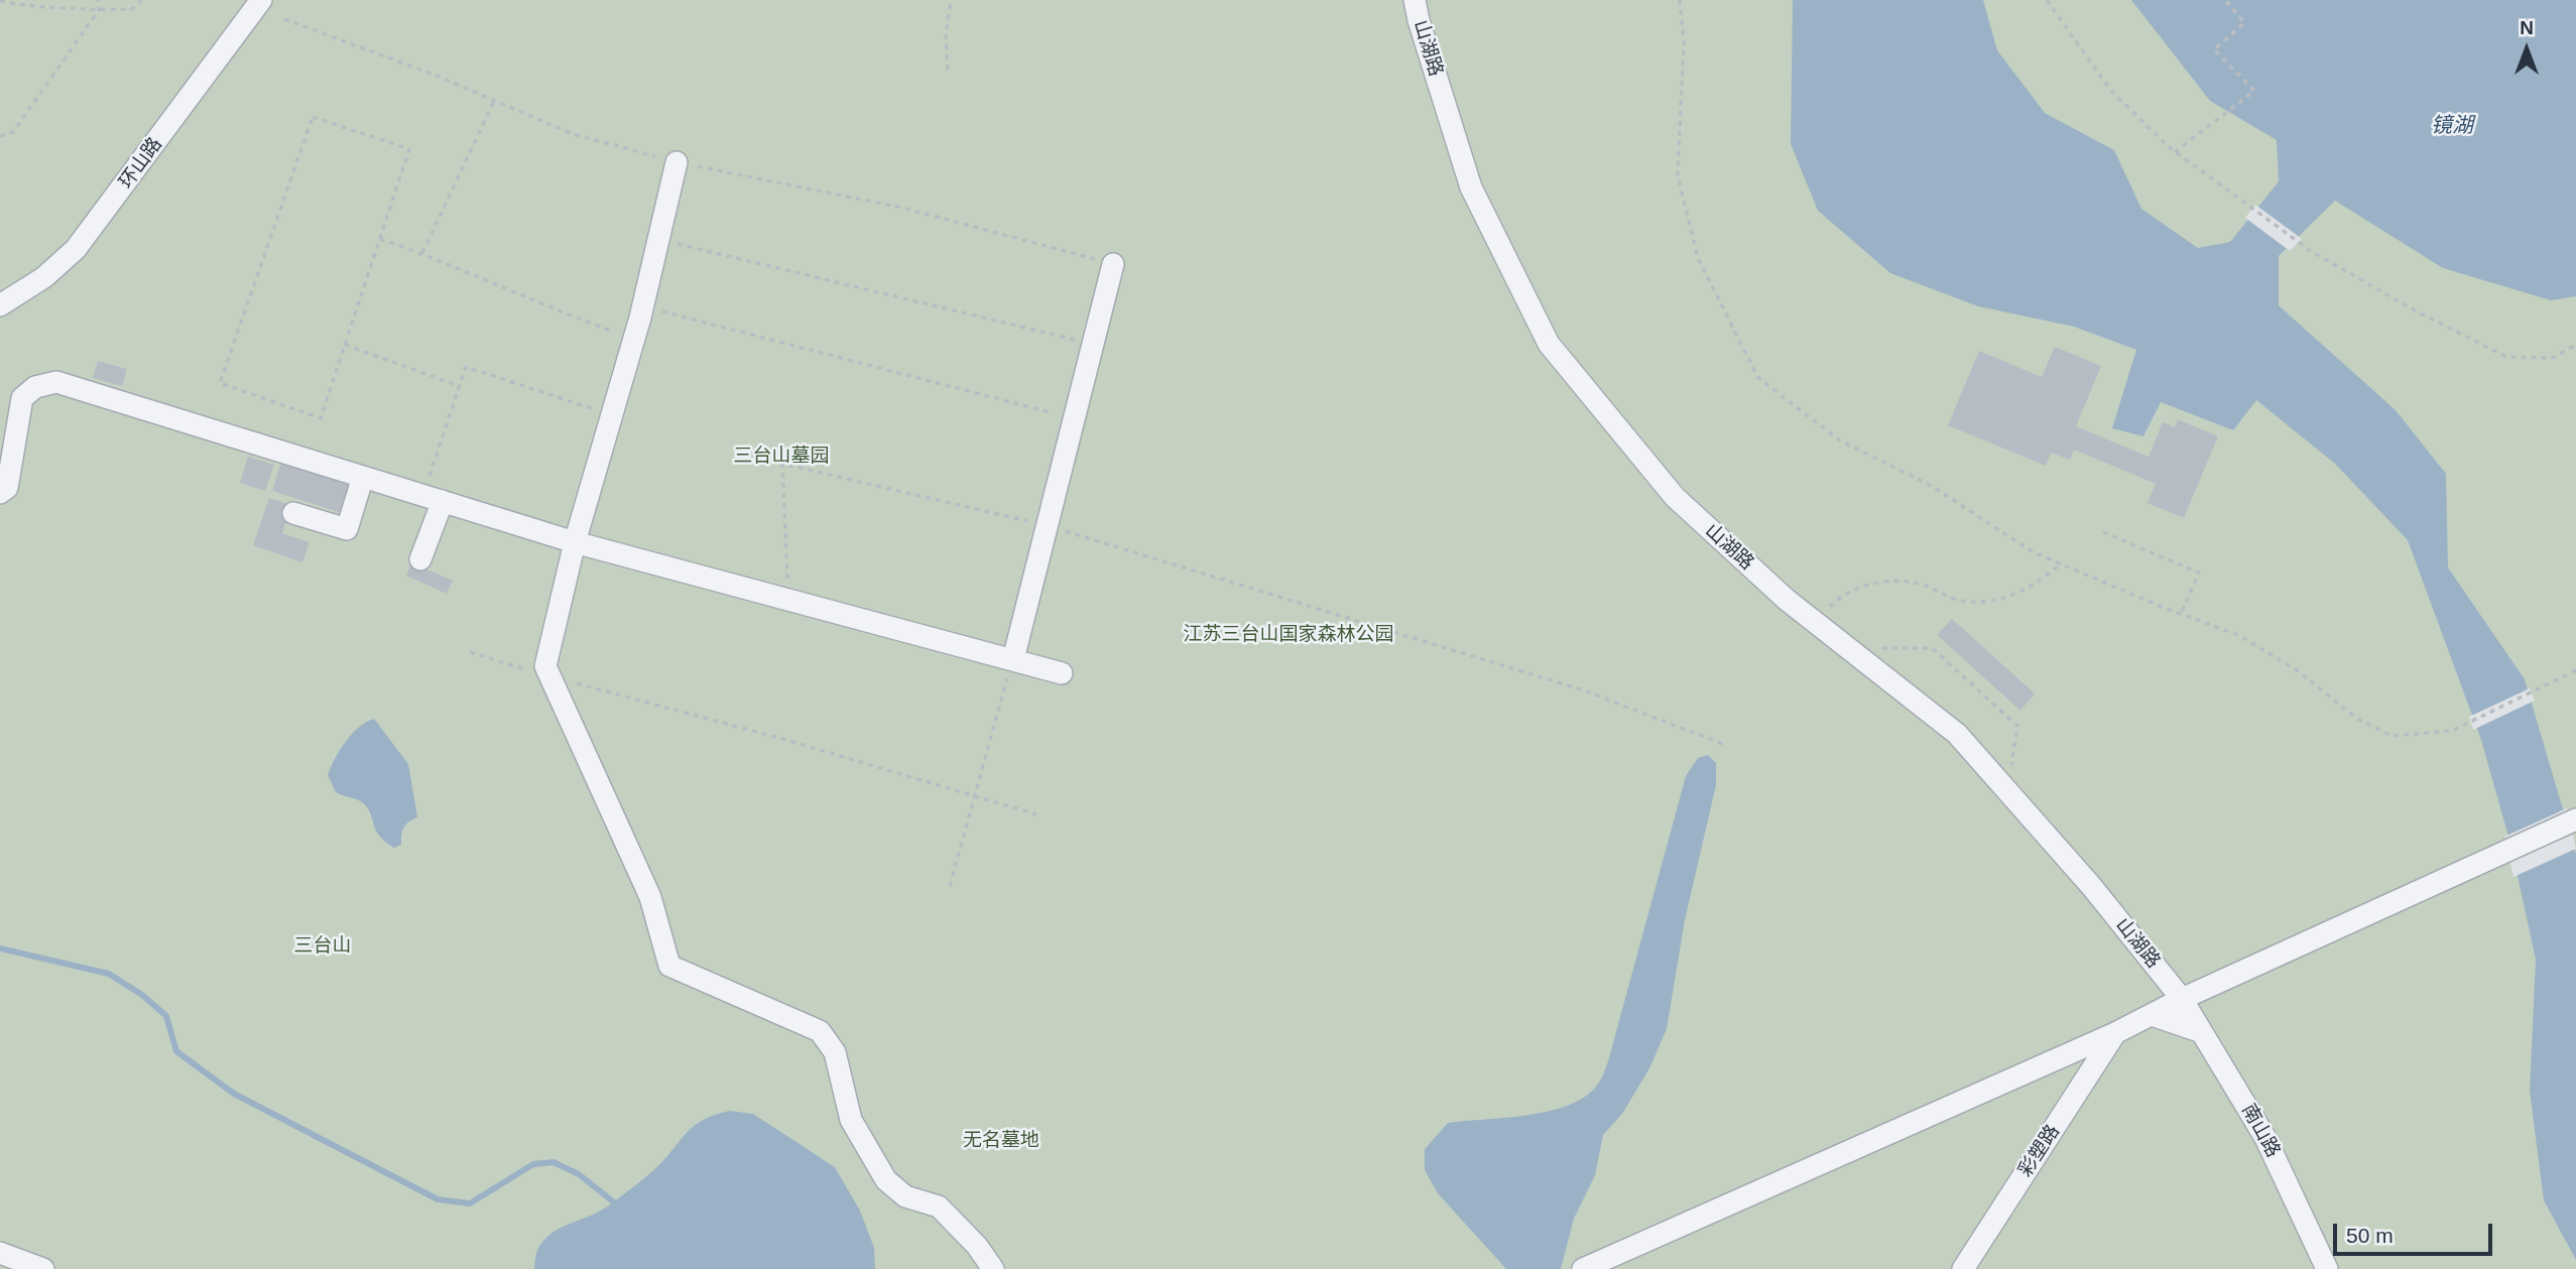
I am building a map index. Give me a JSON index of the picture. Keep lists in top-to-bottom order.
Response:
{
  "streets": {
    "street": [
      "山湖路",
      "环山路",
      "南山路",
      "彩塑路"
    ]
  },
  "crossings": [
    ["山湖路", "南山路"]
  ],
  "water": ["镜湖"],
  "parks": [
    "三台山墓园",
    "江苏三台山国家森林公园",
    "三台山",
    "无名墓地"
  ],
  "scale_bar": "50 m",
  "north": "top"
}
